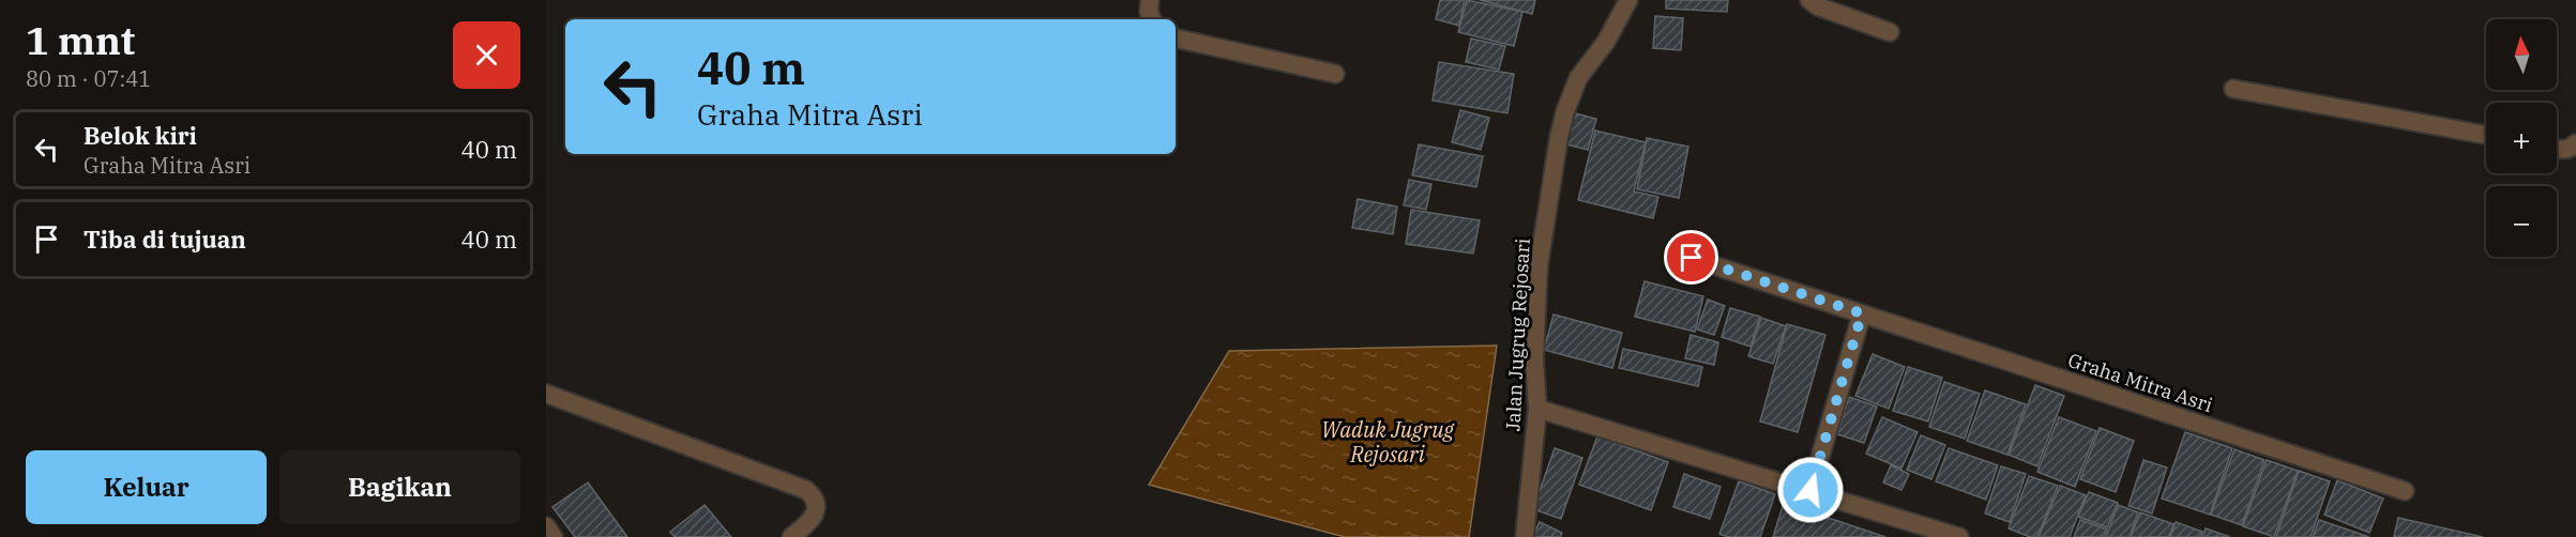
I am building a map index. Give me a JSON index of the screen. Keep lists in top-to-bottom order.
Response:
{
  "streets": {
    "street": ["Jalan Jugrug Rejosari", "Graha Mitra Asri"]
  },
  "water": ["Waduk Jugrug Rejosari"],
  "north": "top",
  "page": {
    "heading": ["1 mnt", "80 m · 07:41"],
    "map_buttons": ["+", "−"],
    "turn": ["40 m", "Graha Mitra Asri"],
    "list": [
      {
        "name": "Belok kiri",
        "note": "Graha Mitra Asri",
        "value": "40 m"
      },
      {
        "name": "Tiba di tujuan",
        "value": "40 m"
      }
    ],
    "buttons": ["Keluar", "Bagikan"]
  }
}
